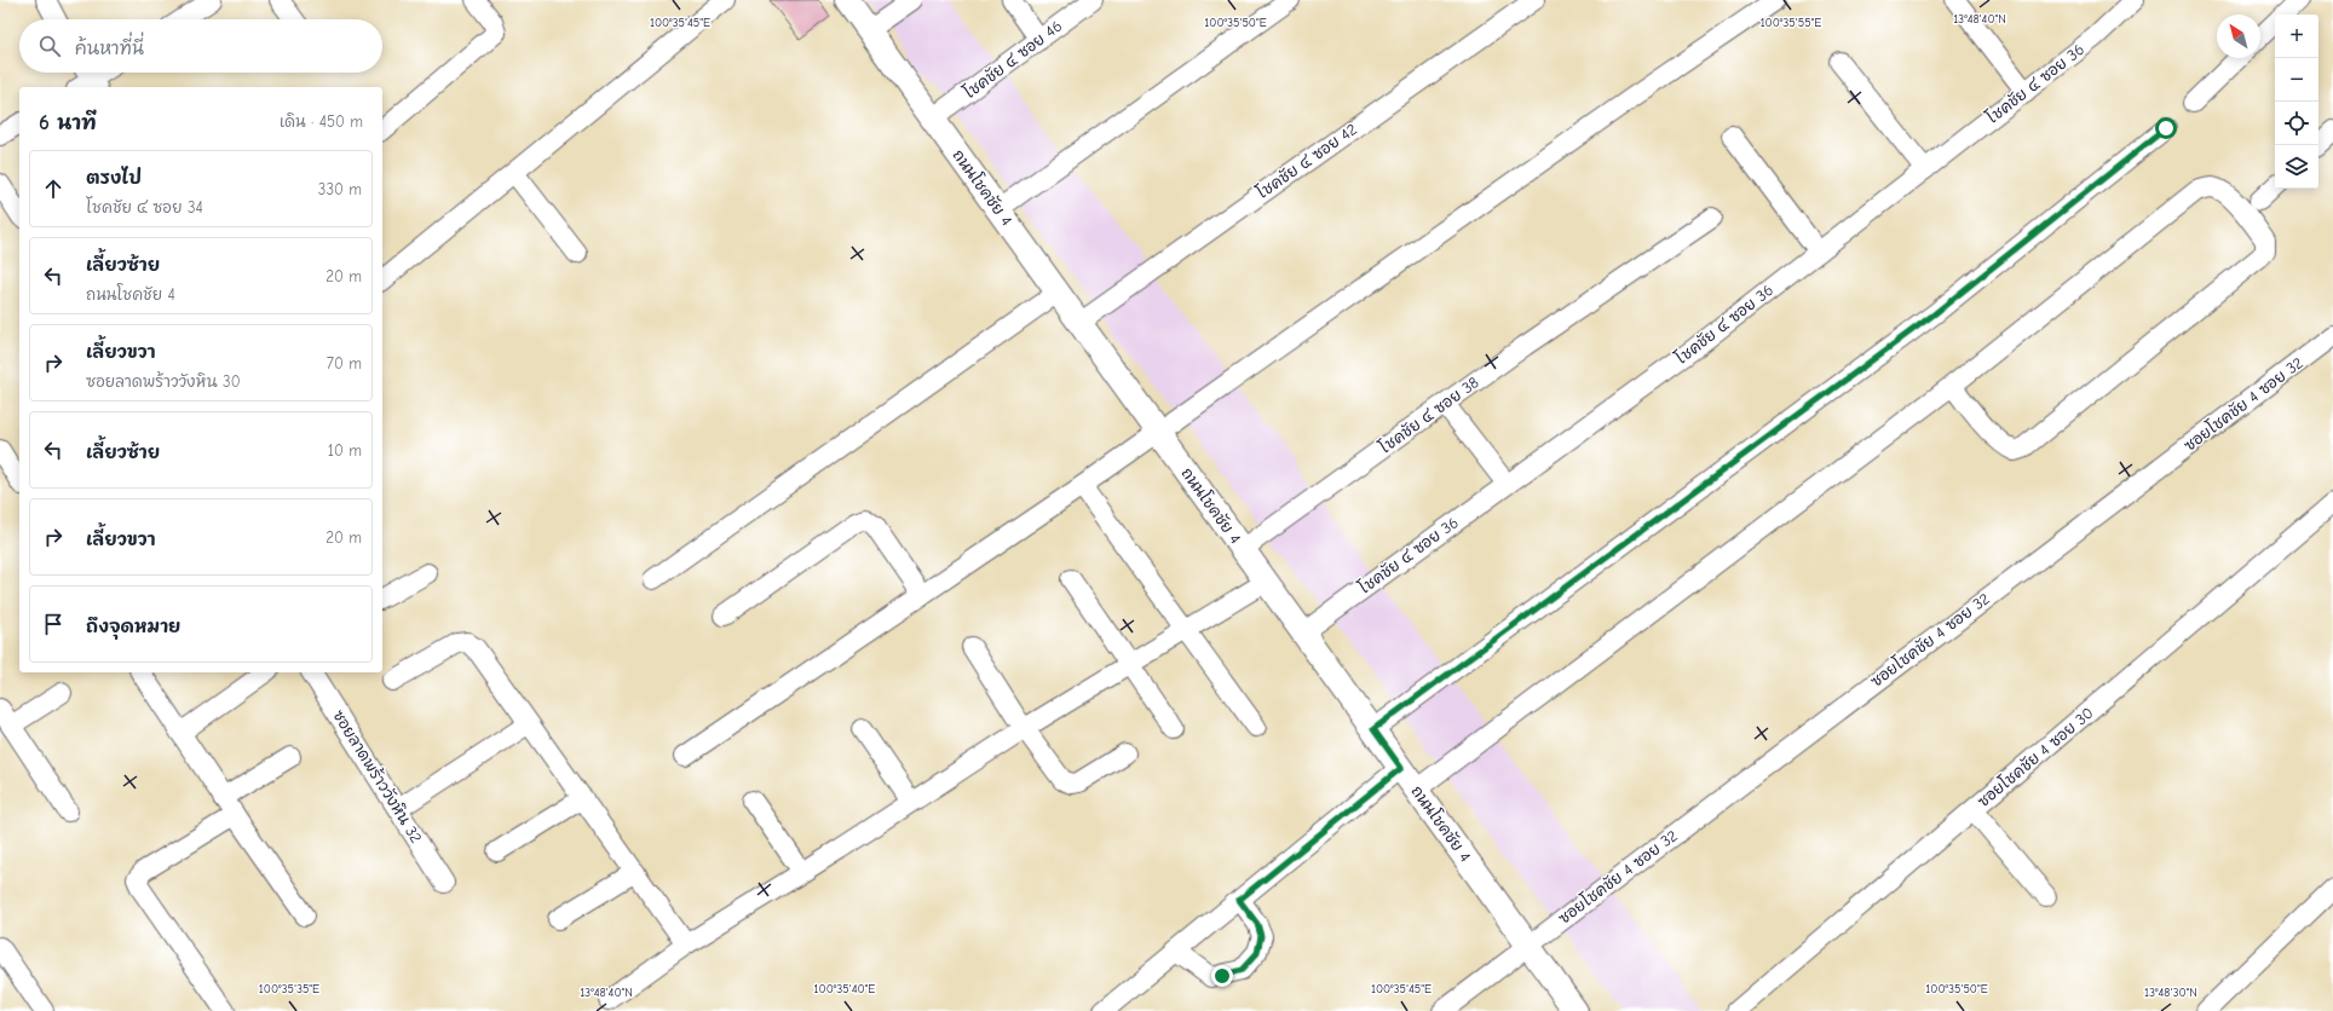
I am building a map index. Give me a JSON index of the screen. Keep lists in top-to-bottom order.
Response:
{
  "streets": {
    "street": [
      "โชคชัย ๔ ซอย 46",
      "โชคชัย ๔ ซอย 36",
      "โชคชัย ๔ ซอย 42",
      "ถนนโชคชัย 4",
      "ซอยโชคชัย 4 ซอย 32",
      "โชคชัย ๔ ซอย 38",
      "ซอยโชคชัย 4 ซอย 30",
      "ซอยลาดพร้าววังหิน 32"
    ]
  },
  "crossings": [
    ["โชคชัย ๔ ซอย 46", "ถนนโชคชัย 4"],
    ["โชคชัย ๔ ซอย 36", "ถนนโชคชัย 4"],
    ["โชคชัย ๔ ซอย 42", "ถนนโชคชัย 4"],
    ["ถนนโชคชัย 4", "ซอยโชคชัย 4 ซอย 32"],
    ["ถนนโชคชัย 4", "โชคชัย ๔ ซอย 38"]
  ],
  "north": "top left",
  "page": {
    "map_buttons": ["+", "−"],
    "search": "ค้นหาที่นี่",
    "heading": ["6 นาที", "เดิน · 450 m"],
    "list": [
      ["ตรงไป", "โชคชัย ๔ ซอย 34", "330 m"],
      ["เลี้ยวซ้าย", "ถนนโชคชัย 4", "20 m"],
      ["เลี้ยวขวา", "ซอยลาดพร้าววังหิน 30", "70 m"],
      ["เลี้ยวซ้าย", "10 m"],
      ["เลี้ยวขวา", "20 m"],
      "ถึงจุดหมาย"
    ]
  },
  "coordinates": [
    "13°48'40\"N",
    "100°35'45\"E",
    "100°35'50\"E",
    "100°35'55\"E",
    "100°35'35\"E",
    "100°35'40\"E",
    "13°48'30\"N"
  ]
}
